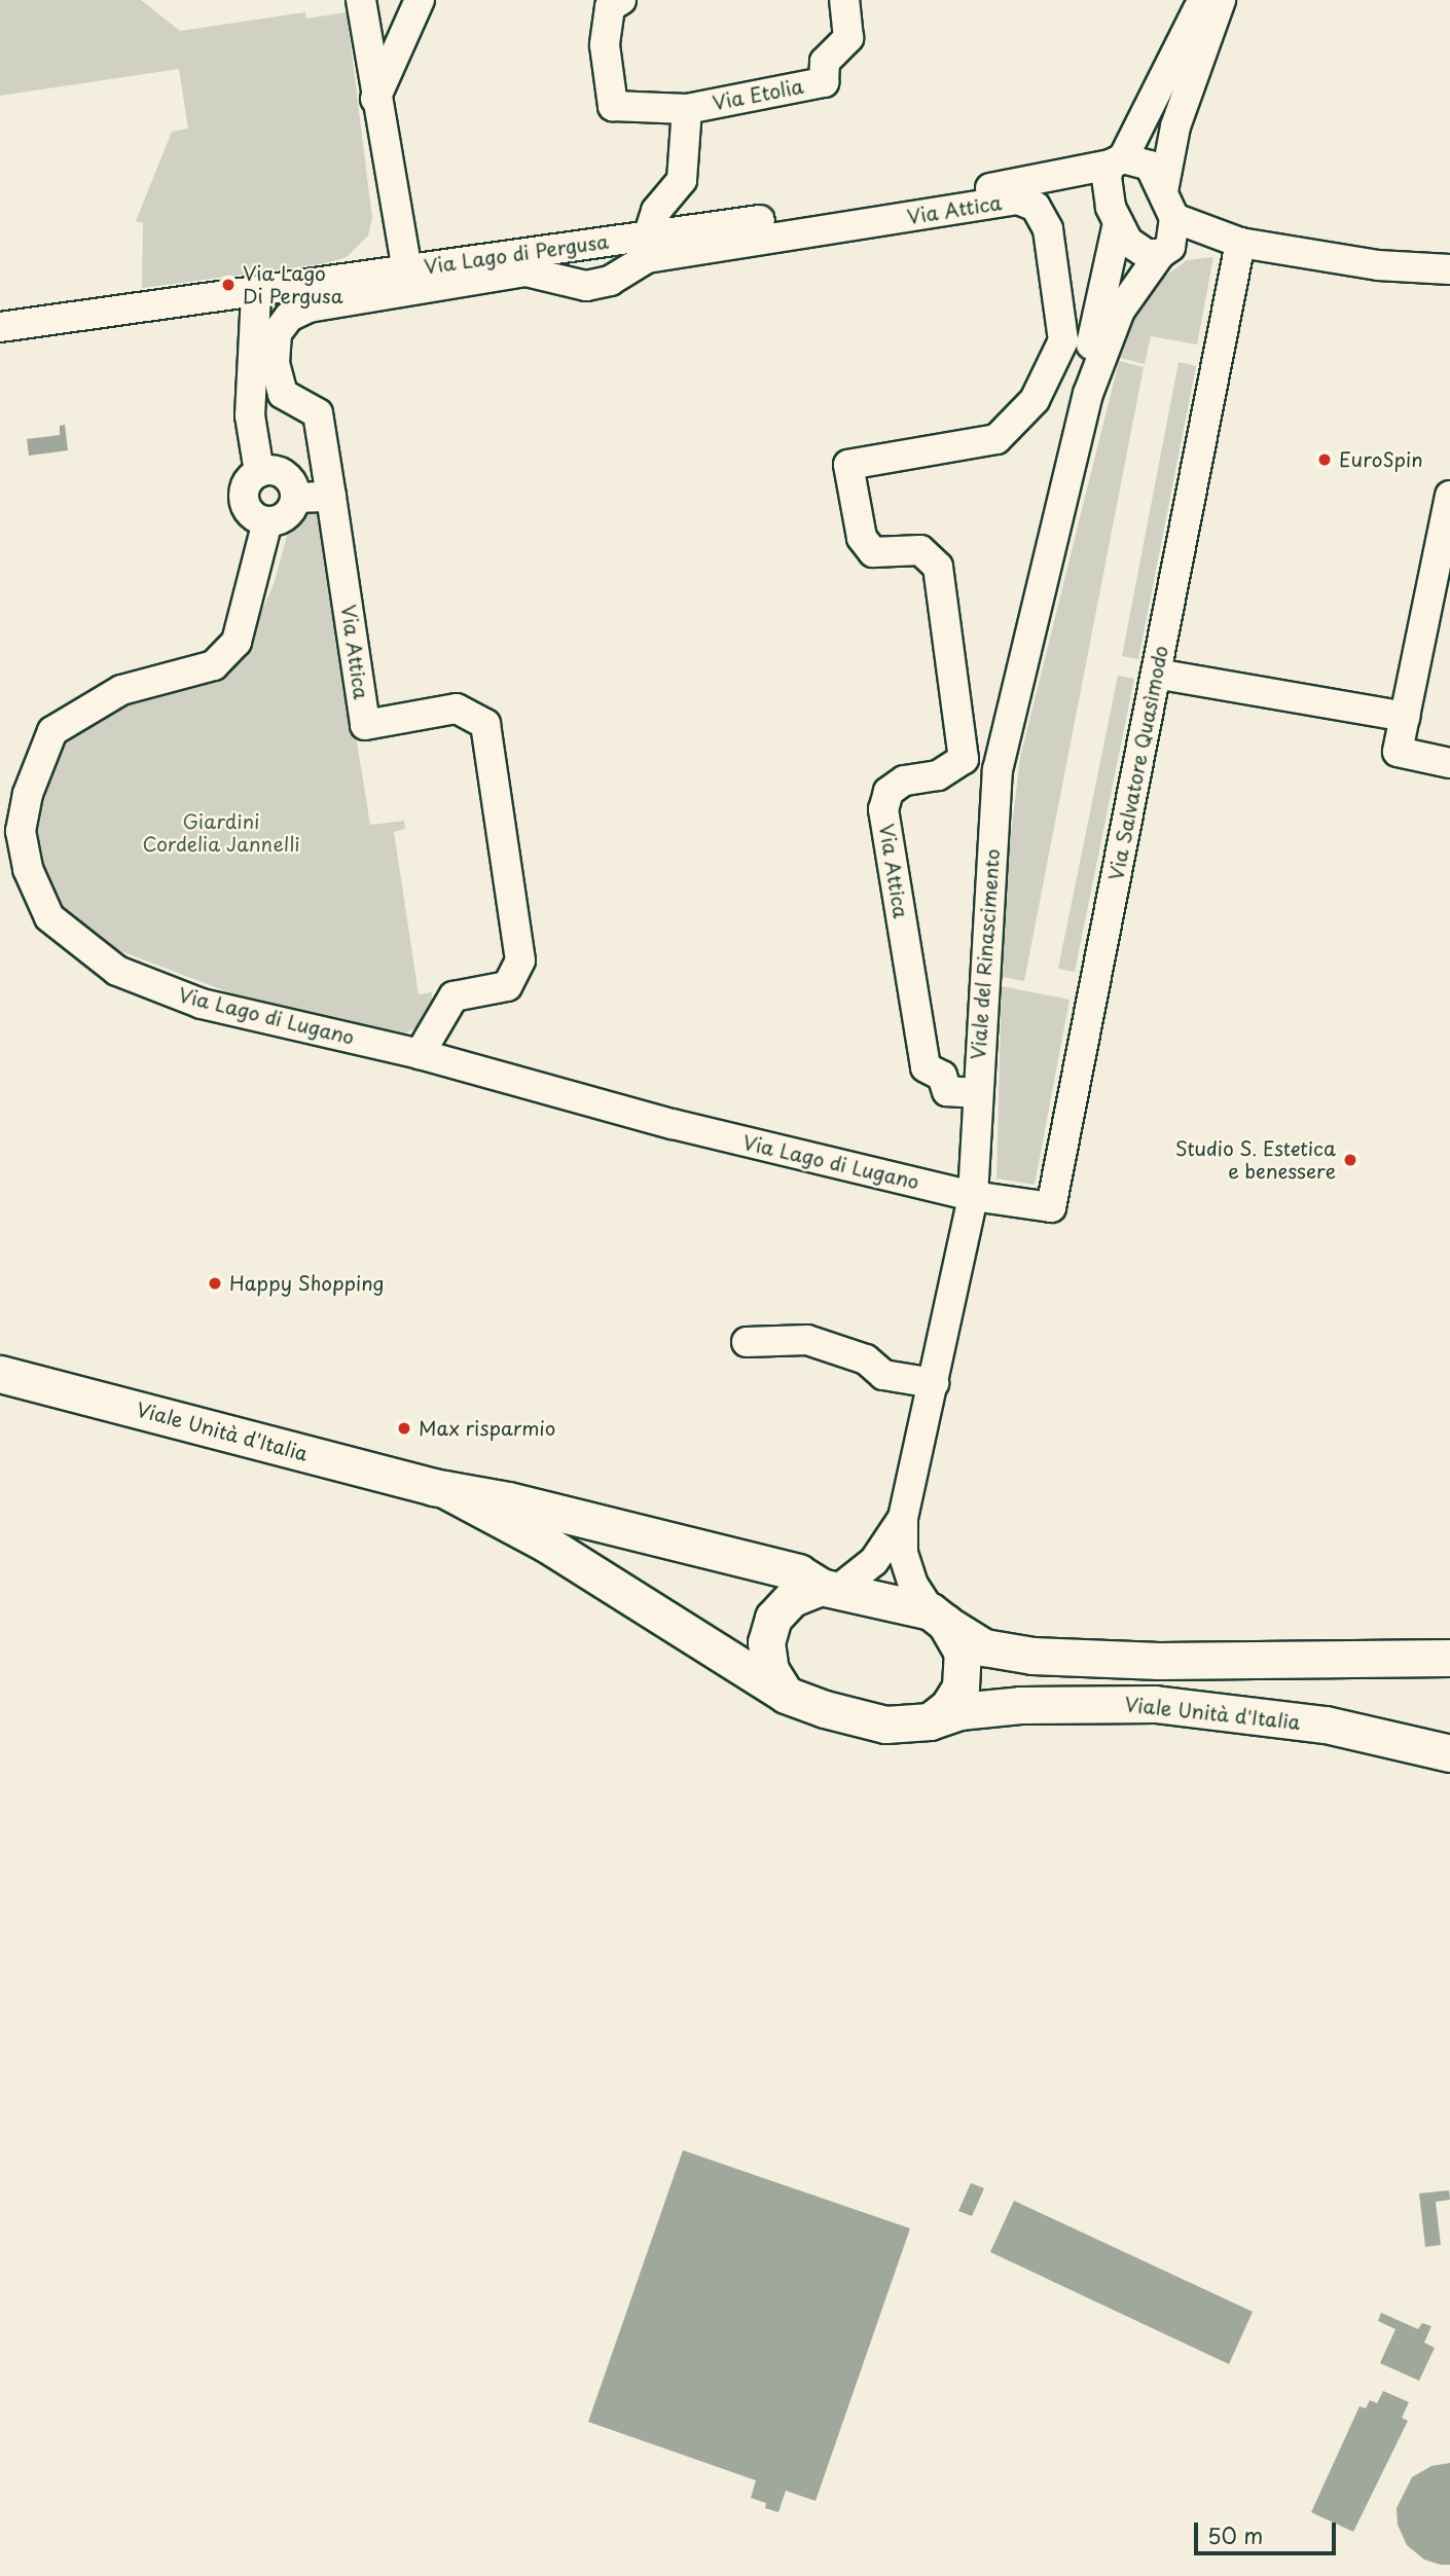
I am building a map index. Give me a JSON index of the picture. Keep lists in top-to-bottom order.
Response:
{
  "streets": {
    "main road": ["Viale Unità d'Italia"],
    "street": [
      "Via Etolia",
      "Via Attica",
      "Via Lago di Pergusa",
      "Via Salvatore Quasìmodo",
      "Viale del Rinascimento",
      "Via Lago di Lugano"
    ]
  },
  "crossings": [
    ["Via Etolia", "Via Lago di Pergusa"],
    ["Via Attica", "Viale del Rinascimento"],
    ["Via Attica", "Via Lago di Lugano"],
    ["Via Salvatore Quasìmodo", "Viale del Rinascimento"],
    ["Via Salvatore Quasìmodo", "Via Lago di Lugano"],
    ["Viale del Rinascimento", "Via Lago di Lugano"],
    ["Viale del Rinascimento", "Viale Unità d'Italia"]
  ],
  "parks": ["Giardini Cordelia Jannelli"],
  "places": [
    "Via Lago Di Pergusa",
    "EuroSpin",
    "Studio S. Estetica e benessere",
    "Happy Shopping",
    "Max risparmio"
  ],
  "scale_bar": "50 m"
}
